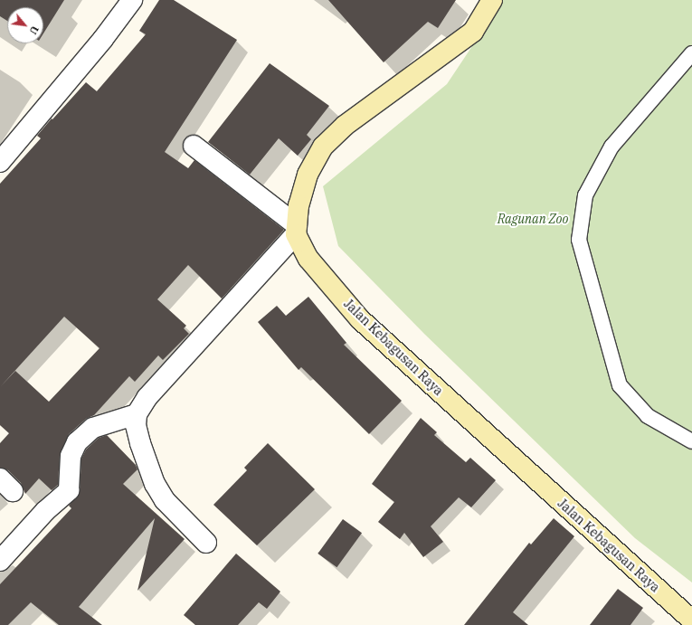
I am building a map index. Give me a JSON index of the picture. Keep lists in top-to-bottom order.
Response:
{
  "streets": {
    "main road": ["Jalan Kebagusan Raya"]
  },
  "parks": ["Ragunan Zoo"],
  "north": "bottom right"
}
